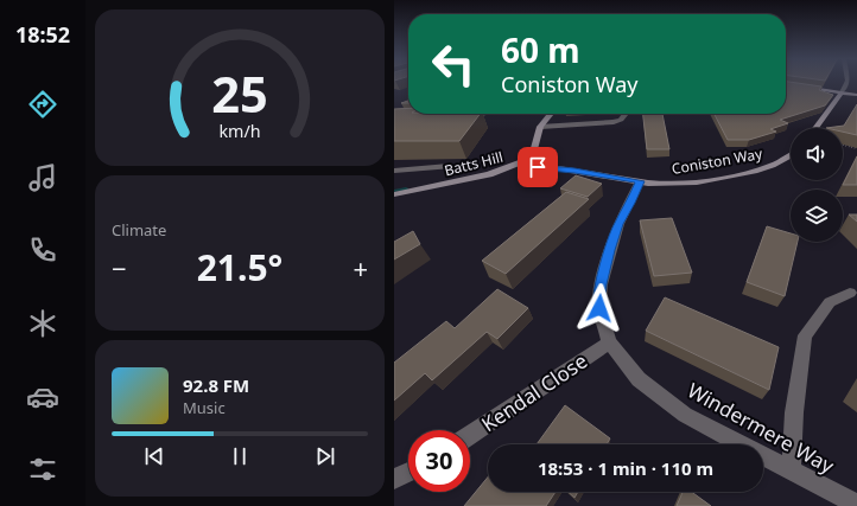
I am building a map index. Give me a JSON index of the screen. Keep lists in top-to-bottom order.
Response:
{
  "streets": {
    "street": [
      "Coniston Way",
      "Batts Hill",
      "Kendal Close",
      "Windermere Way"
    ]
  },
  "crossings": [
    ["Coniston Way", "Batts Hill"],
    ["Coniston Way", "Windermere Way"],
    ["Kendal Close", "Windermere Way"]
  ],
  "page": {
    "tabs": "18:52",
    "turn": ["60 m", "Coniston Way"],
    "tile": "Climate",
    "heat": ["−", "21.5°", "+"],
    "song": ["92.8 FM", "Music"],
    "limit": "30",
    "trip": "18:53 · 1 min · 110 m",
    "gauge": ["25", "km/h"]
  }
}
